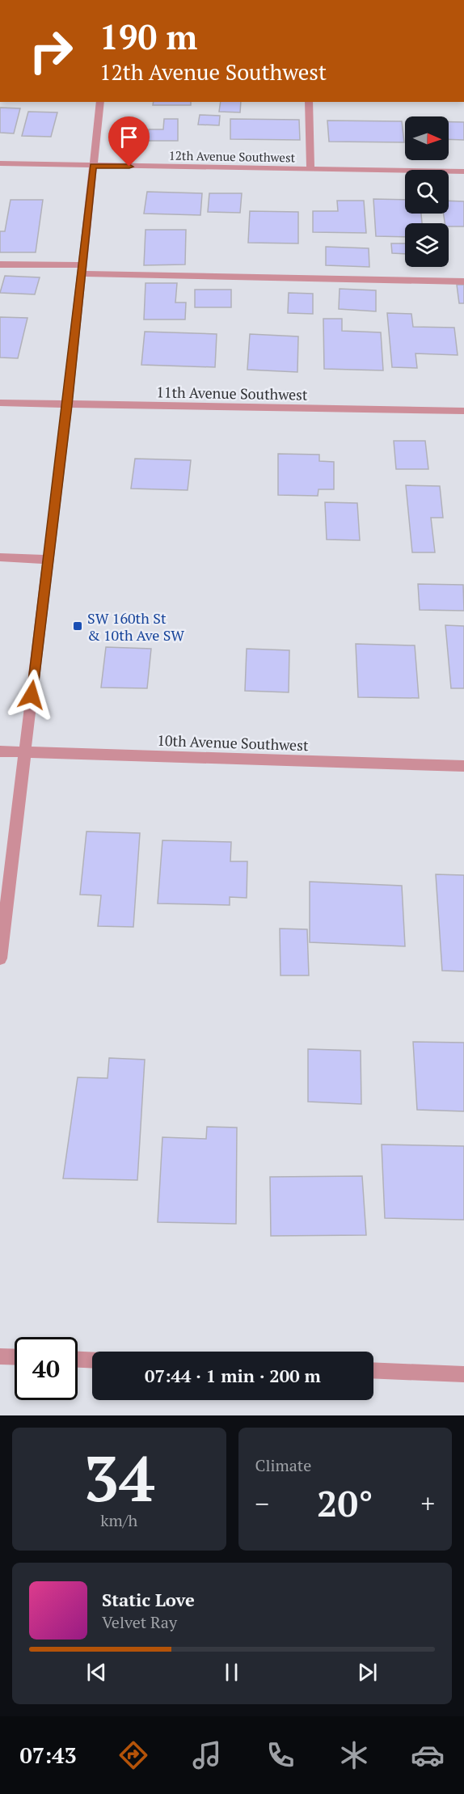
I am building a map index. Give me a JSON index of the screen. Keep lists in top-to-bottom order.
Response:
{
  "streets": {
    "street": ["12th Avenue Southwest", "11th Avenue Southwest", "10th Avenue Southwest"]
  },
  "places": {
    "transit": ["SW 160th St & 10th Ave SW"]
  },
  "north": "right",
  "page": {
    "turn": ["190 m", "12th Avenue Southwest"],
    "limit": "40",
    "trip": "07:44 · 1 min · 200 m",
    "tile": [
      ["34", "km/h"],
      "Climate"
    ],
    "heat": ["−", "20°", "+"],
    "song": ["Static Love", "Velvet Ray"],
    "tabs": "07:43"
  }
}
